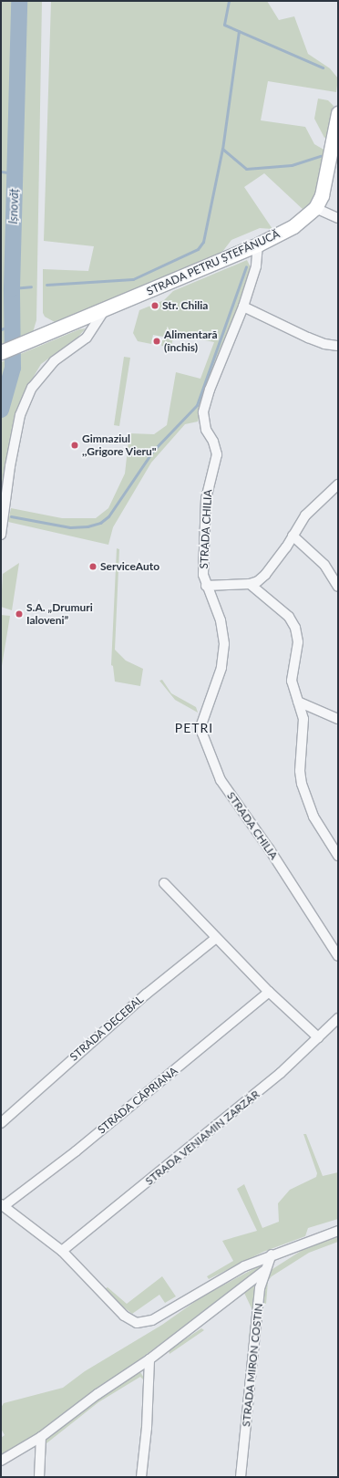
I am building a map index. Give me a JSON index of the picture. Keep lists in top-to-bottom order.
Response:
{
  "streets": {
    "main road": ["STRADA PETRU ȘTEFĂNUCĂ"],
    "street": [
      "STRADA CHILIA",
      "STRADA DECEBAL",
      "STRADA CĂPRIANA",
      "STRADA VENIAMIN ZARZĂR",
      "STRADA MIRON COSTIN"
    ]
  },
  "crossings": [
    ["STRADA PETRU ȘTEFĂNUCĂ", "STRADA CHILIA"]
  ],
  "districts": ["PETRI"],
  "water": ["Ișnovăț"],
  "places": [
    "Str. Chilia",
    "Alimentară (închis)",
    "Gimnaziul ,,Grigore Vieru\"",
    "ServiceAuto",
    "S.A. „Drumuri Ialoveni”"
  ]
}
